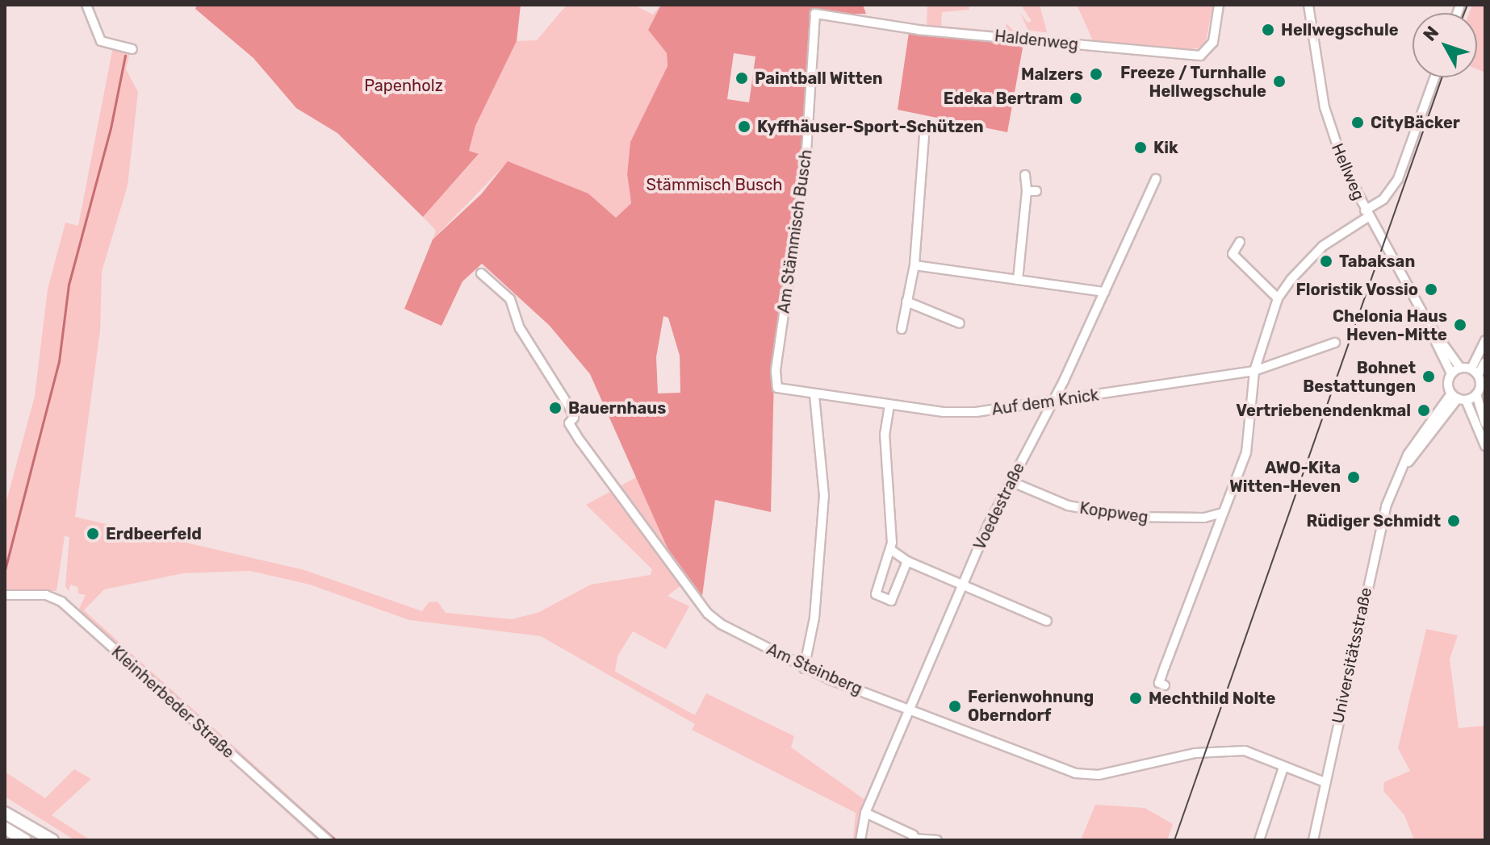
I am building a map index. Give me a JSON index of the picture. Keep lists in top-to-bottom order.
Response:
{
  "streets": {
    "street": [
      "Haldenweg",
      "Hellweg",
      "Am Stämmisch Busch",
      "Auf dem Knick",
      "Voedestraße",
      "Koppweg",
      "Universitätsstraße",
      "Am Steinberg",
      "Kleinherbeder Straße"
    ]
  },
  "crossings": [
    ["Haldenweg", "Am Stämmisch Busch"],
    ["Hellweg", "Universitätsstraße"],
    ["Am Stämmisch Busch", "Auf dem Knick"],
    ["Auf dem Knick", "Voedestraße"],
    ["Voedestraße", "Koppweg"],
    ["Voedestraße", "Am Steinberg"],
    ["Universitätsstraße", "Am Steinberg"]
  ],
  "parks": ["Papenholz", "Stämmisch Busch"],
  "places": [
    "Hellwegschule",
    "Malzers",
    "Paintball Witten",
    "Freeze / Turnhalle Hellwegschule",
    "Edeka Bertram",
    "CityBäcker",
    "Kyffhäuser-Sport-Schützen",
    "Kik",
    "Tabaksan",
    "Floristik Vossio",
    "Chelonia Haus Heven-Mitte",
    "Bohnet Bestattungen",
    "Bauernhaus",
    "Vertriebenendenkmal",
    "AWO-Kita Witten-Heven",
    "Rüdiger Schmidt",
    "Erdbeerfeld",
    "Mechthild Nolte",
    "Ferienwohnung Oberndorf"
  ],
  "north": "top left"
}
